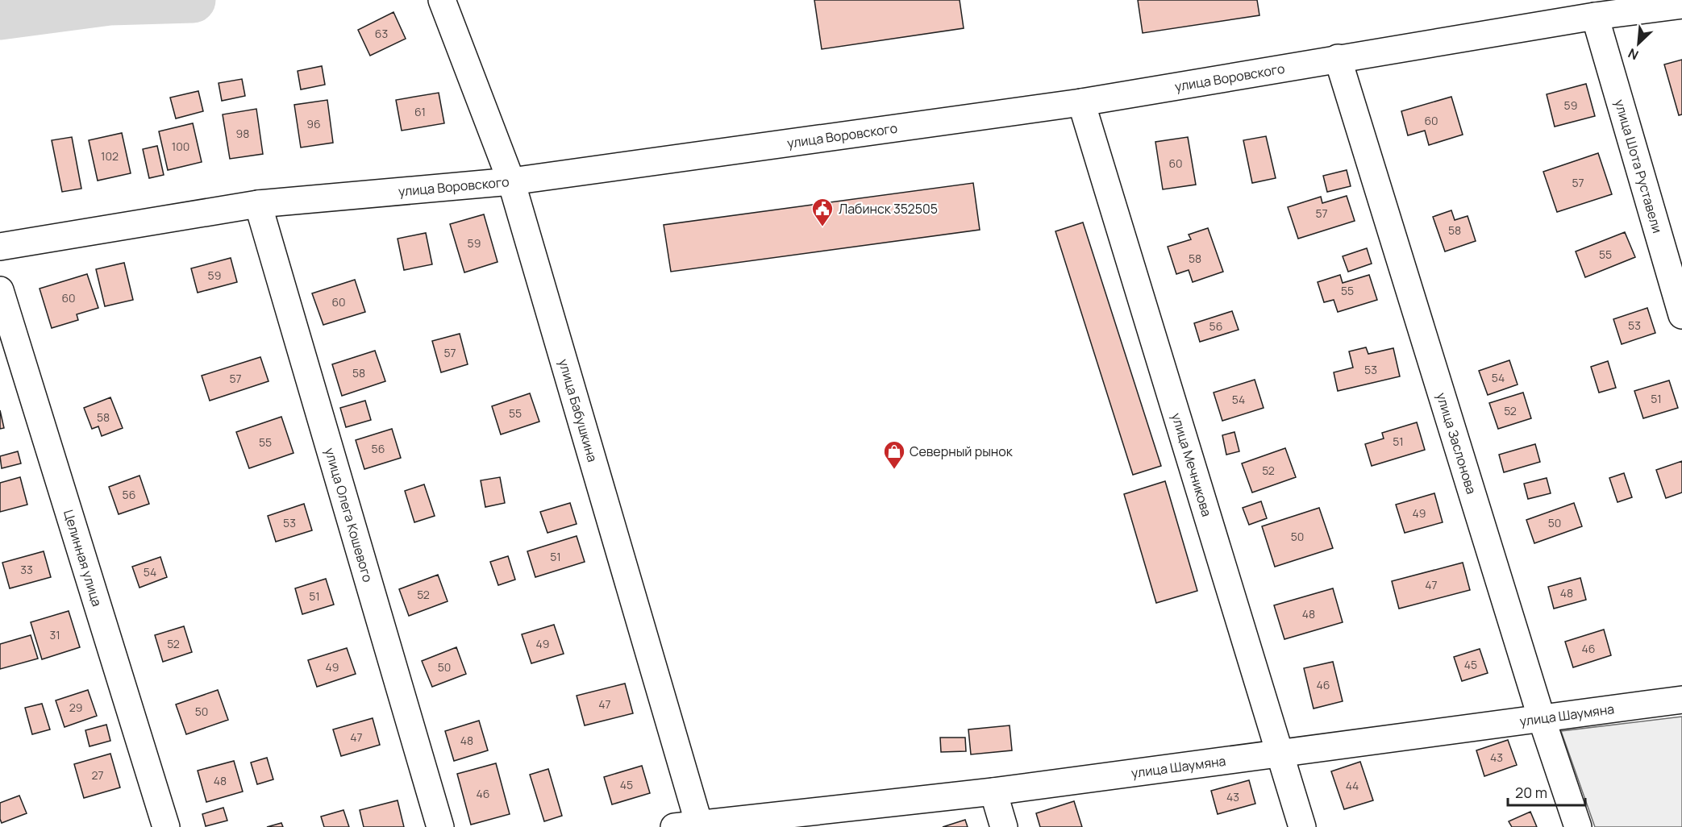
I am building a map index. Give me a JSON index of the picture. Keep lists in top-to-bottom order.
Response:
{
  "streets": {
    "street": [
      "улица Воровского",
      "улица Шота Руставели",
      "улица Бабушкина",
      "улица Заслонова",
      "улица Мечникова",
      "улица Олега Кошевого",
      "Целинная улица",
      "улица Шаумяна"
    ]
  },
  "crossings": [
    ["улица Воровского", "улица Шота Руставели"],
    ["улица Воровского", "улица Бабушкина"],
    ["улица Воровского", "улица Заслонова"],
    ["улица Воровского", "улица Мечникова"],
    ["улица Воровского", "улица Олега Кошевого"],
    ["улица Бабушкина", "улица Шаумяна"],
    ["улица Заслонова", "улица Шаумяна"],
    ["улица Мечникова", "улица Шаумяна"]
  ],
  "places": {
    "public building": ["Лабинск 352505"],
    "shop": ["Северный рынок"]
  },
  "house_numbers": [
    "63",
    "59",
    "61",
    "60",
    "96",
    "98",
    "100",
    "102",
    "60",
    "57",
    "57",
    "58",
    "59",
    "55",
    "58",
    "59",
    "55",
    "60",
    "60",
    "53",
    "56",
    "57",
    "53",
    "58",
    "54",
    "57",
    "51",
    "54",
    "52",
    "55",
    "58",
    "51",
    "55",
    "56",
    "52",
    "56",
    "49",
    "53",
    "50",
    "50",
    "51",
    "33",
    "54",
    "47",
    "48",
    "52",
    "51",
    "48",
    "31",
    "52",
    "49",
    "46",
    "45",
    "49",
    "50",
    "46",
    "47",
    "29",
    "50",
    "47",
    "48",
    "43",
    "27",
    "48",
    "45",
    "44",
    "46",
    "43"
  ],
  "scale_bar": "20 m",
  "north": "bottom left"
}
